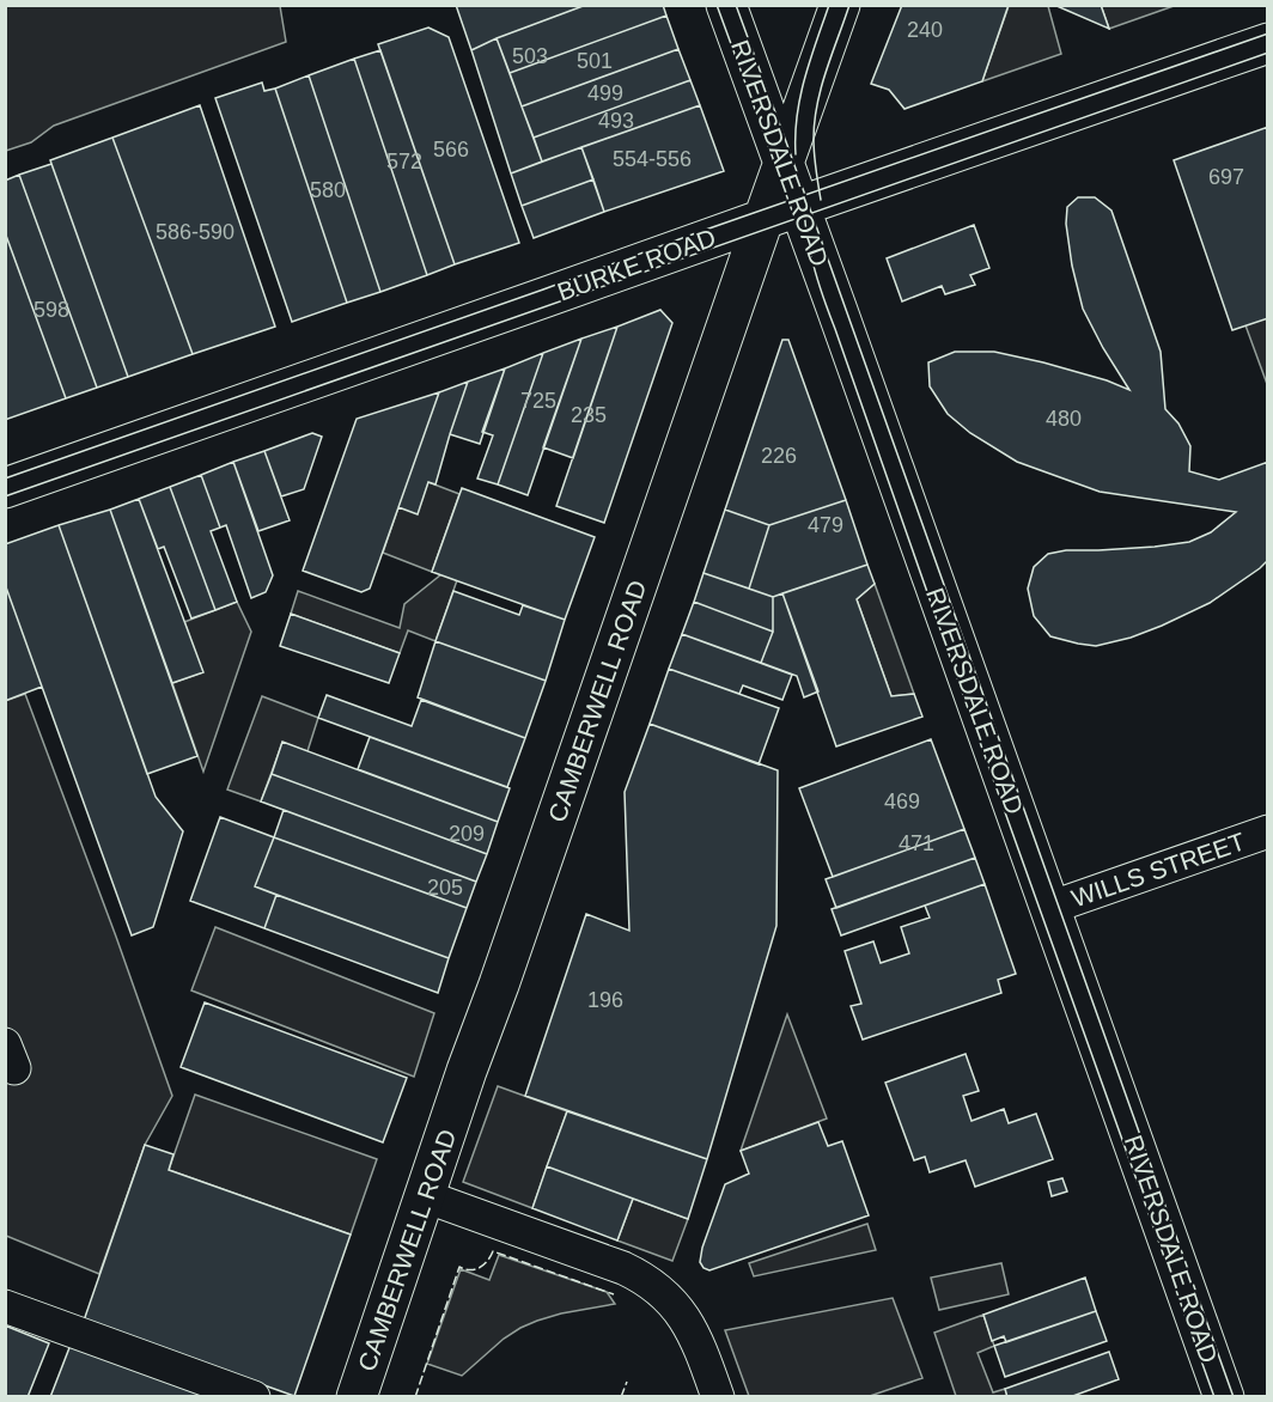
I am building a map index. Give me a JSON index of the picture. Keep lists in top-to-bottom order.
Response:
{
  "streets": {
    "main road": ["RIVERSDALE ROAD", "BURKE ROAD", "CAMBERWELL ROAD"],
    "street": ["WILLS STREET"]
  },
  "crossings": [
    ["RIVERSDALE ROAD", "BURKE ROAD"],
    ["RIVERSDALE ROAD", "CAMBERWELL ROAD"],
    ["RIVERSDALE ROAD", "WILLS STREET"],
    ["BURKE ROAD", "CAMBERWELL ROAD"]
  ],
  "house_numbers": [
    "240",
    "503",
    "501",
    "499",
    "493",
    "566",
    "554-556",
    "572",
    "697",
    "580",
    "586-590",
    "598",
    "725",
    "235",
    "480",
    "226",
    "479",
    "469",
    "209",
    "471",
    "205",
    "196"
  ]
}
